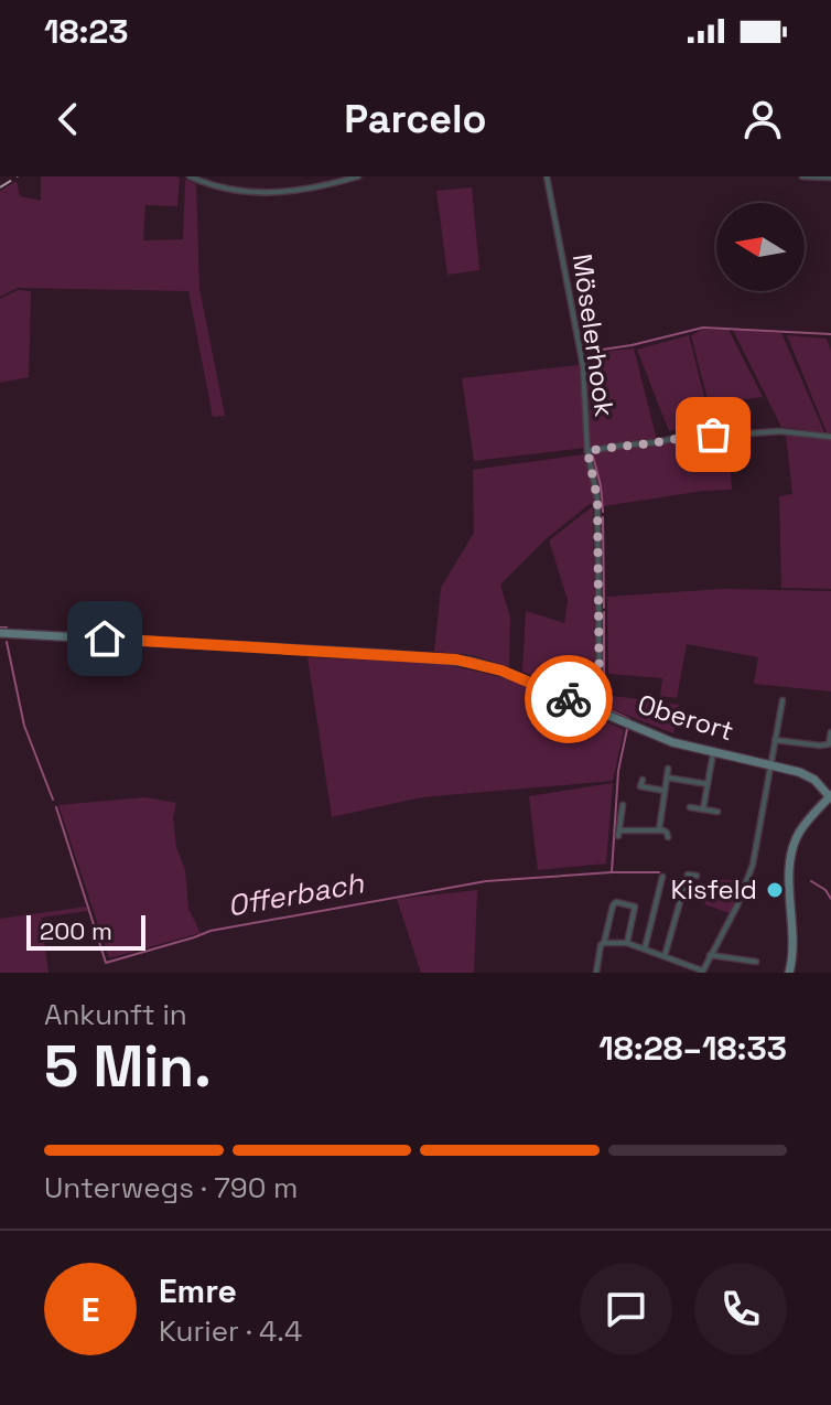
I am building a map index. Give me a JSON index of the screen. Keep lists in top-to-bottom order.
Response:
{
  "streets": {
    "main road": ["Oberort"],
    "street": ["Möselerhook"]
  },
  "crossings": [
    ["Möselerhook", "Oberort"]
  ],
  "water": ["Offerbach"],
  "places": ["Kisfeld"],
  "scale_bar": "200 m",
  "north": "left",
  "page": {
    "status": "18:23",
    "header": "Parcelo",
    "scale": "200 m",
    "heading": ["5 Min.", "Ankunft in", "18:28–18:33"],
    "panel": ["Emre", "Kurier · 4.4"],
    "bar": "Unterwegs · 790 m",
    "round": "E"
  }
}
